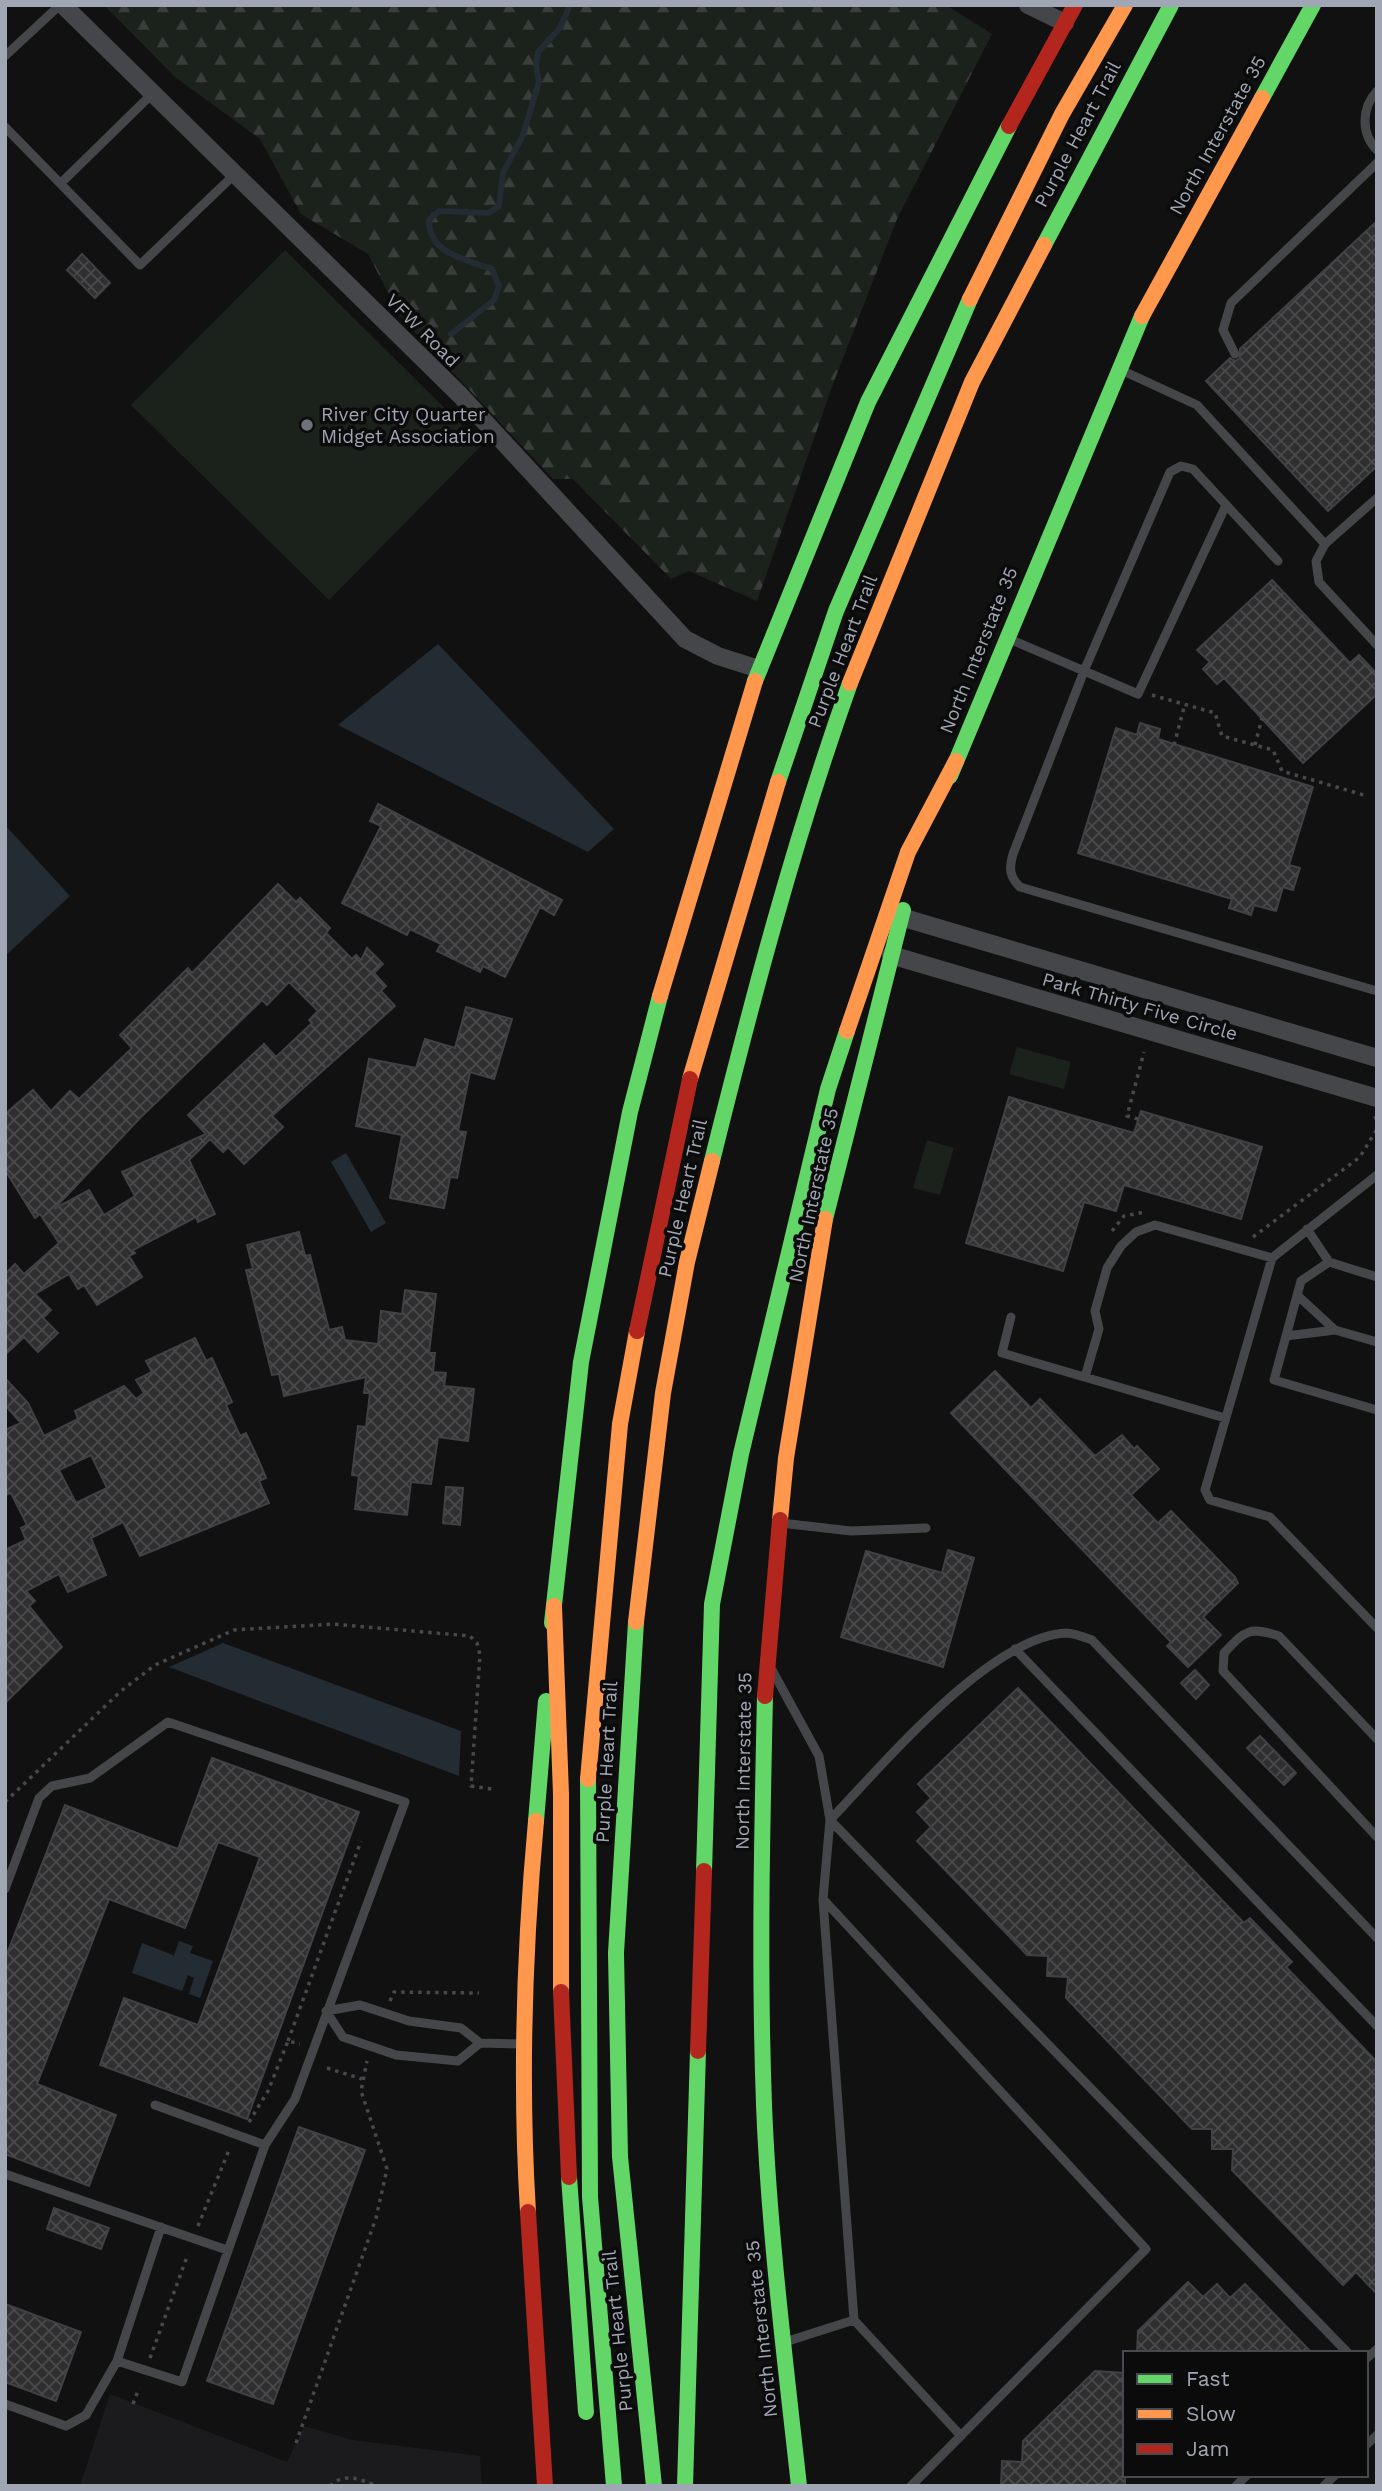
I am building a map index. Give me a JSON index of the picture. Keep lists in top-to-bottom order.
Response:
{
  "streets": {
    "main road": ["Purple Heart Trail", "North Interstate 35"],
    "street": ["VFW Road", "Park Thirty Five Circle"]
  },
  "crossings": [
    ["North Interstate 35", "Park Thirty Five Circle"]
  ],
  "places": ["River City Quarter Midget Association"],
  "legend": ["Fast", "Slow", "Jam"]
}
